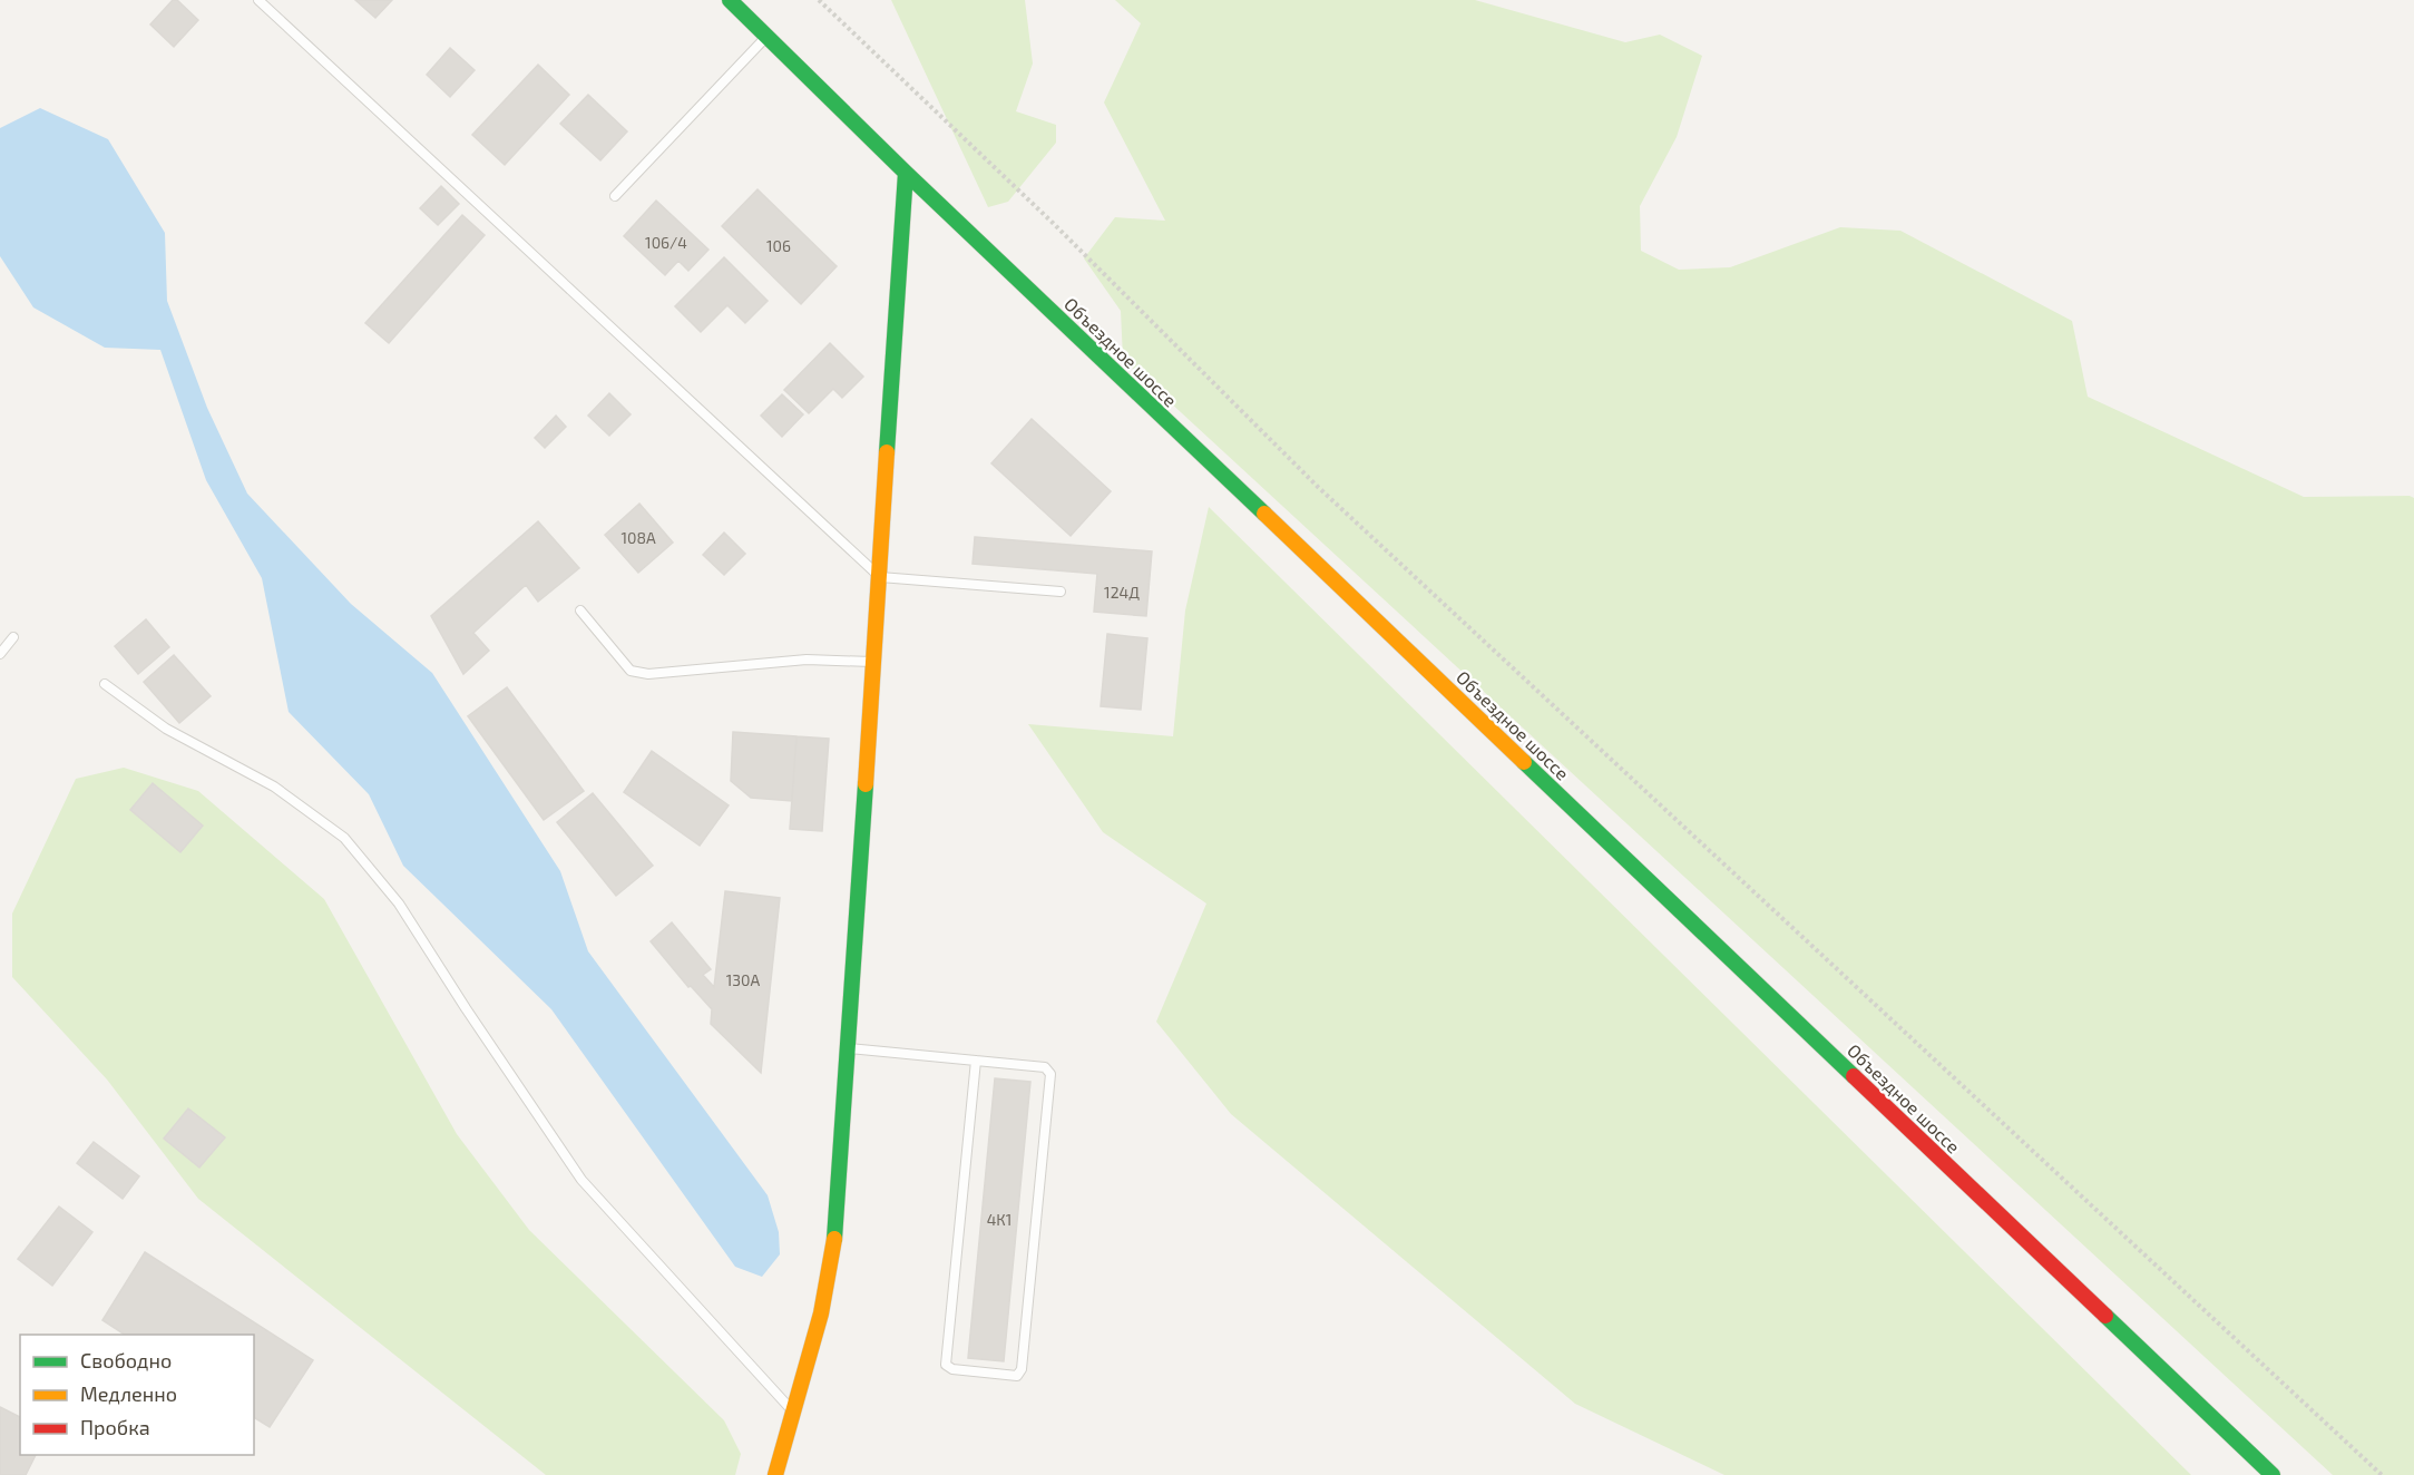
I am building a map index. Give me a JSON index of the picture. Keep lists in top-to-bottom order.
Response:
{
  "streets": {
    "main road": ["Объездное шоссе"]
  },
  "house_numbers": [
    "106/4",
    "106",
    "108А",
    "124Д",
    "130А",
    "4К1"
  ],
  "legend": ["Свободно", "Медленно", "Пробка"]
}
